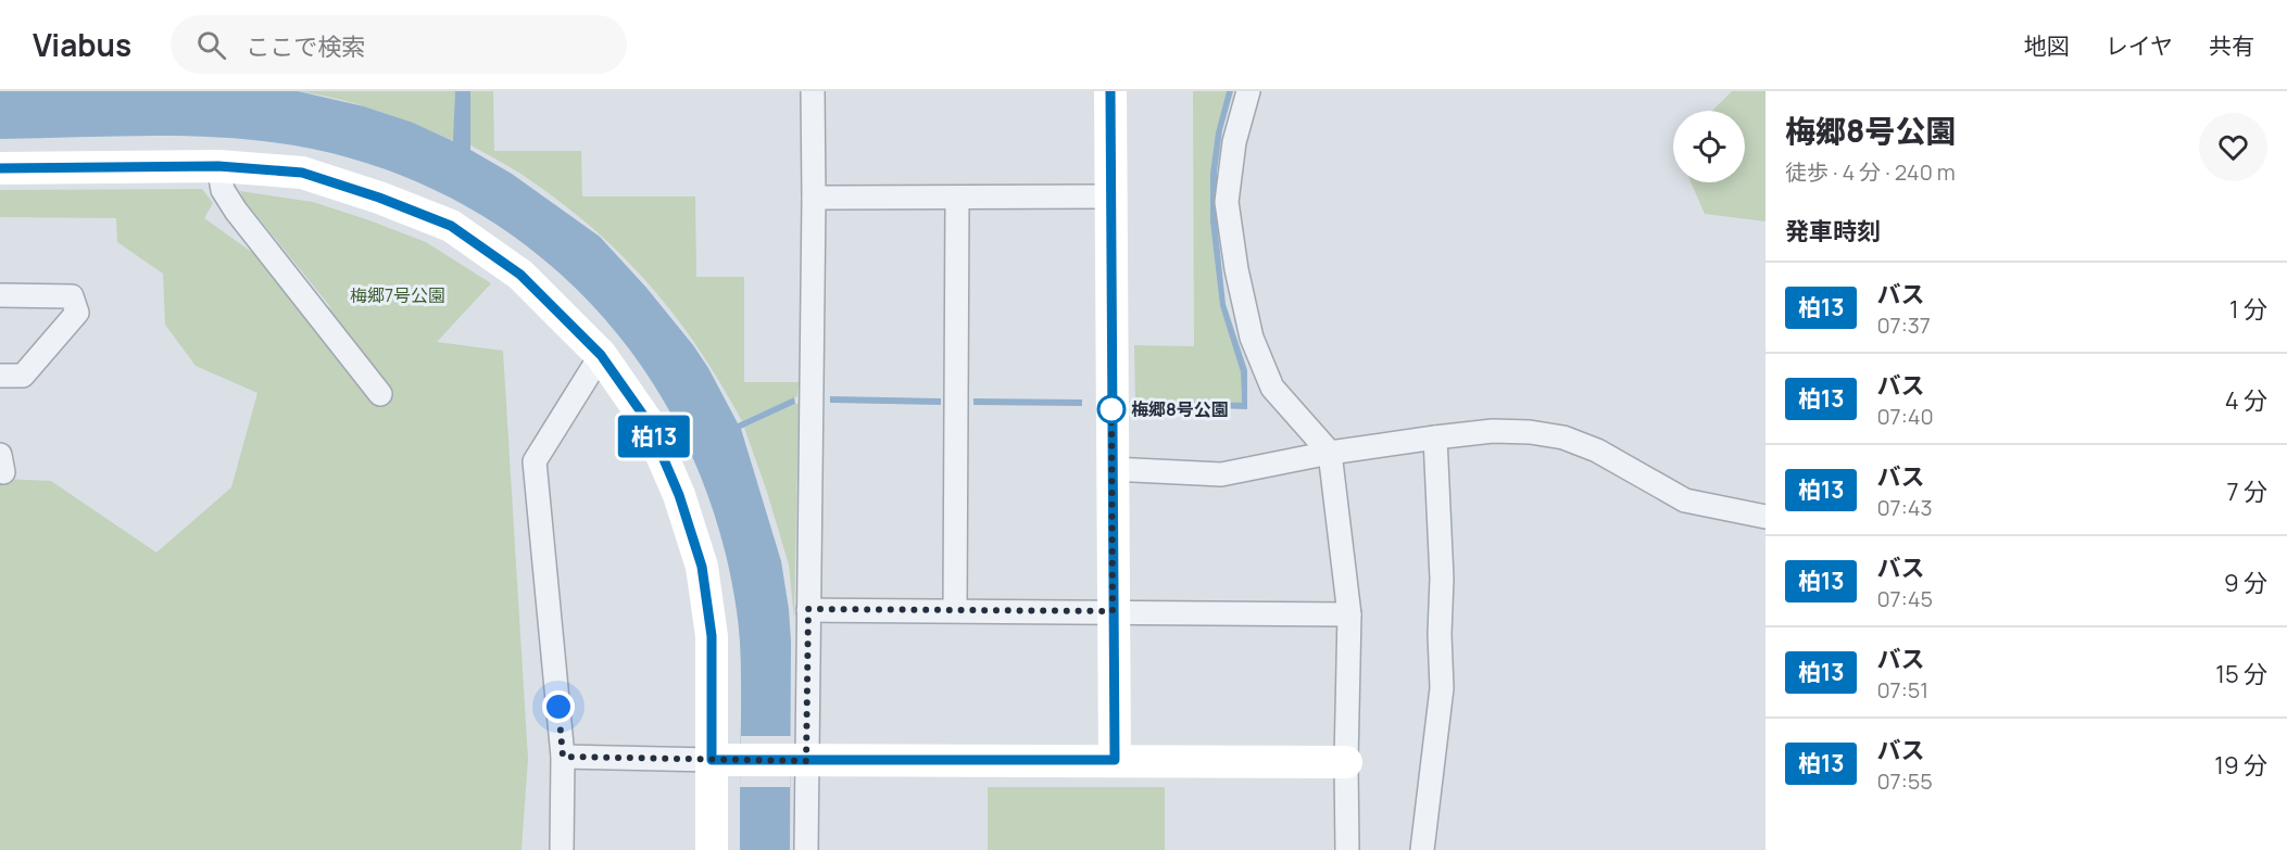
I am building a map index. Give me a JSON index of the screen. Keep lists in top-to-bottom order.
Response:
{
  "parks": ["梅郷7号公園"],
  "places": ["梅郷8号公園"],
  "lines": ["bus line 柏13"],
  "page": {
    "header": "Viabus",
    "search": "ここで検索",
    "nav": ["地図", "レイヤ", "共有"],
    "on_map": "柏13",
    "heading": [
      ["梅郷8号公園", "徒歩 · 4 分 · 240 m"],
      "発車時刻"
    ],
    "list": [
      {
        "mark": "柏13",
        "name": "バス",
        "note": "07:37",
        "value": "1 分"
      },
      {
        "mark": "柏13",
        "name": "バス",
        "note": "07:40",
        "value": "4 分"
      },
      {
        "mark": "柏13",
        "name": "バス",
        "note": "07:43",
        "value": "7 分"
      },
      {
        "mark": "柏13",
        "name": "バス",
        "note": "07:45",
        "value": "9 分"
      },
      {
        "mark": "柏13",
        "name": "バス",
        "note": "07:51",
        "value": "15 分"
      },
      {
        "mark": "柏13",
        "name": "バス",
        "note": "07:55",
        "value": "19 分"
      }
    ]
  }
}
